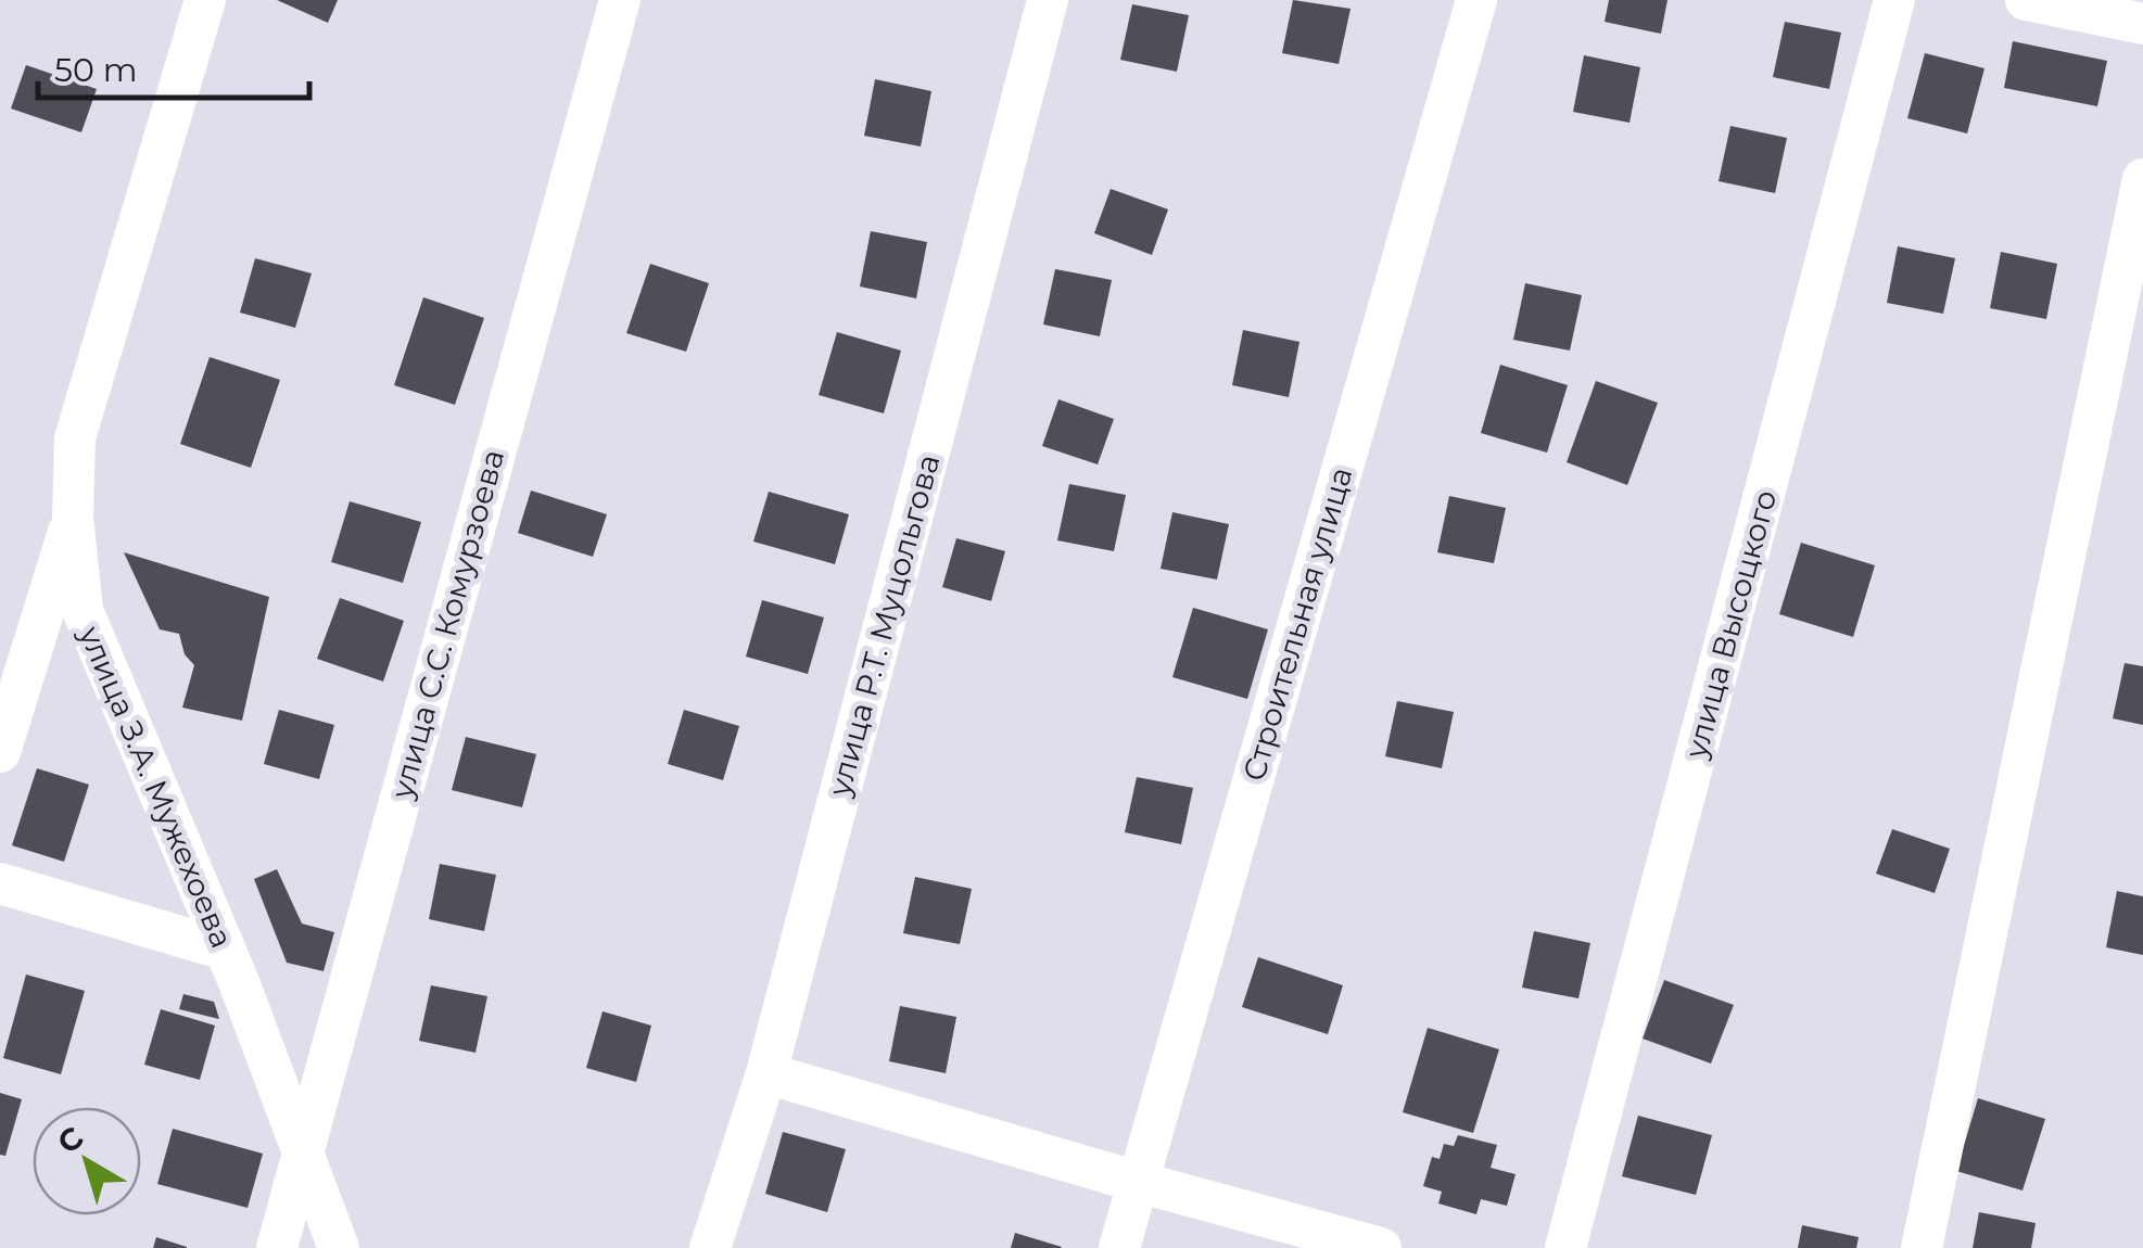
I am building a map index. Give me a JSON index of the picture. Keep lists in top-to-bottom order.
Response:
{
  "streets": {
    "street": [
      "улица С.С. Комурзоева",
      "Строительная улица",
      "улица Высоцкого",
      "улица Р.Т. Муцольгова",
      "улица З.А. Мужехоева"
    ]
  },
  "crossings": [
    ["улица С.С. Комурзоева", "улица З.А. Мужехоева"]
  ],
  "scale_bar": "50 m",
  "north": "top left"
}
